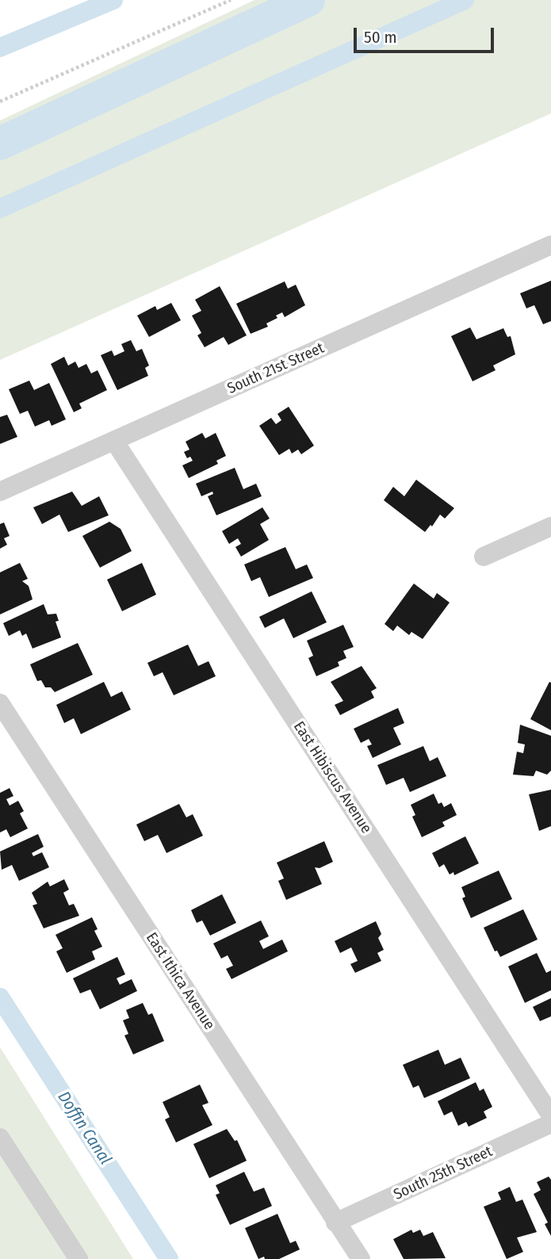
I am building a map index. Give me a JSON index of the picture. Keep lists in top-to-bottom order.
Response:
{
  "streets": {
    "street": [
      "South 21st Street",
      "East Hibiscus Avenue",
      "East Ithica Avenue",
      "South 25th Street"
    ]
  },
  "crossings": [
    ["South 21st Street", "East Hibiscus Avenue"],
    ["East Ithica Avenue", "South 25th Street"]
  ],
  "water": ["Doffin Canal"],
  "scale_bar": "50 m"
}
